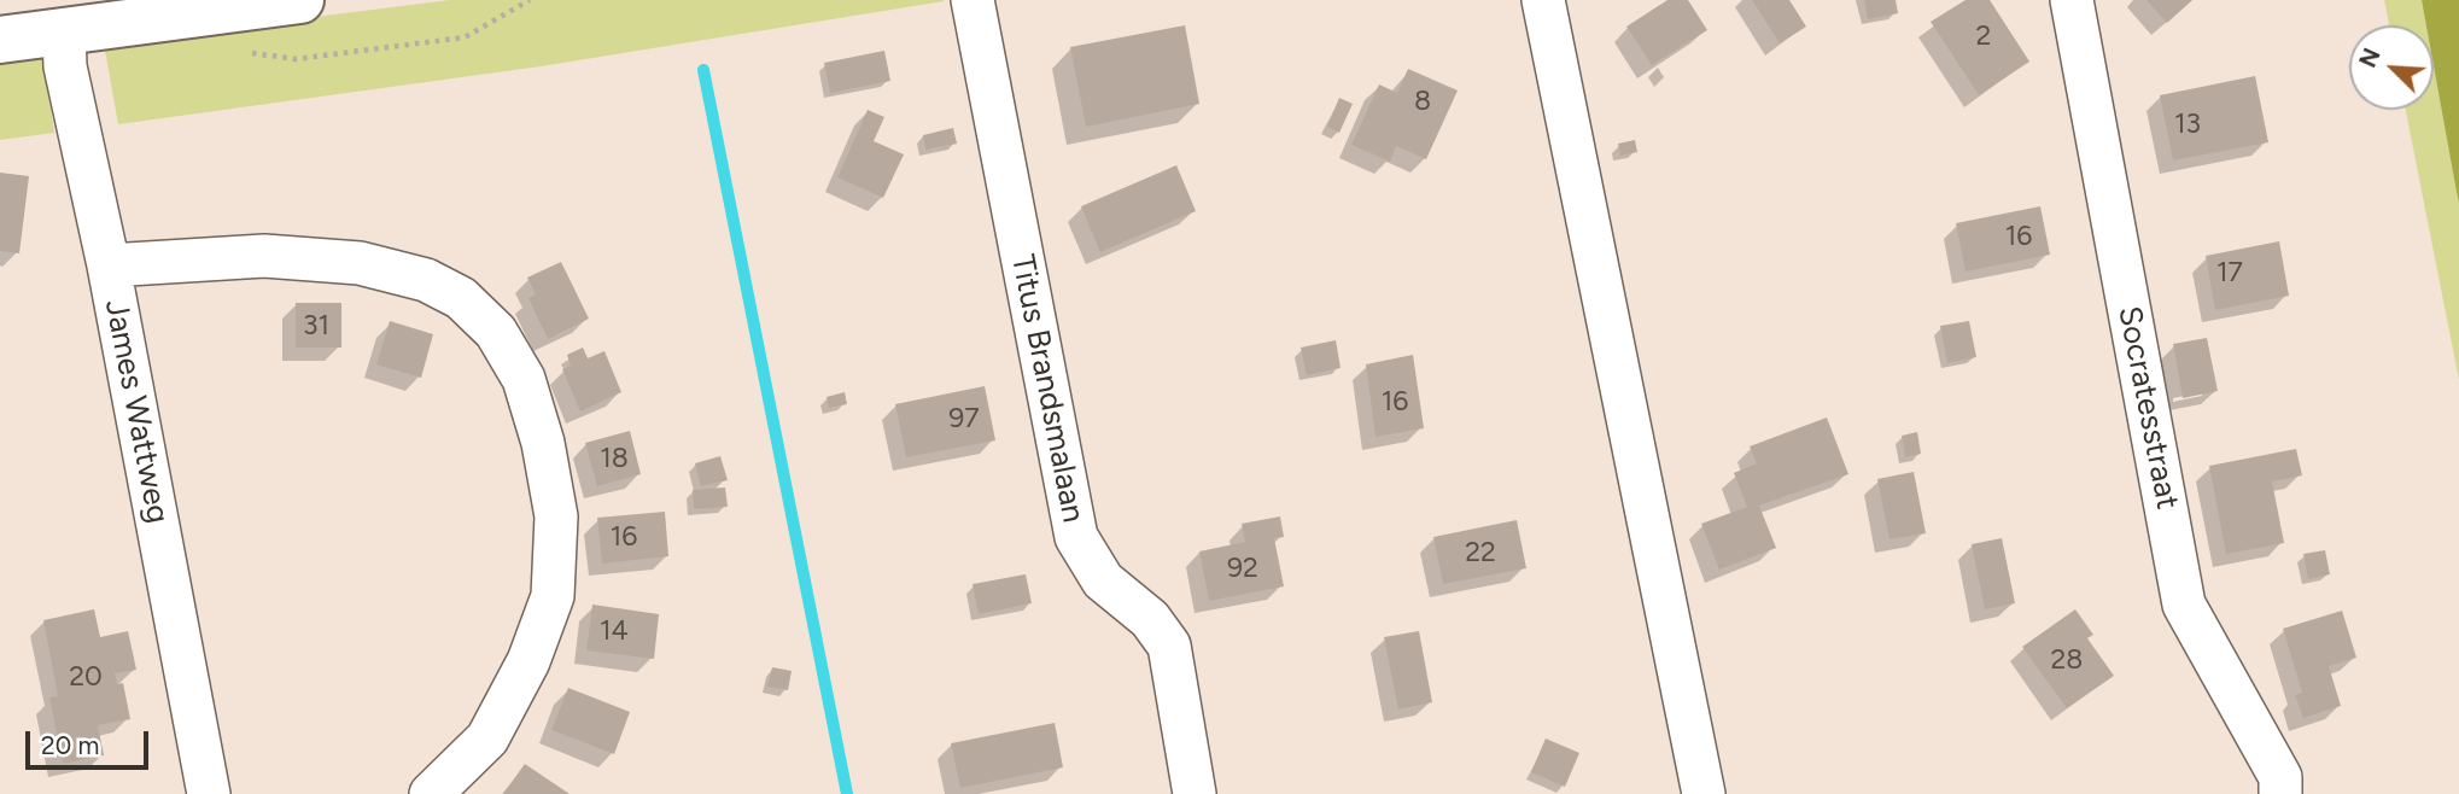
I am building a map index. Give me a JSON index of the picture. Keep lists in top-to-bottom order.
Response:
{
  "streets": {
    "street": ["Titus Brandsmalaan", "Socratesstraat", "James Wattweg"]
  },
  "house_numbers": [
    "2",
    "8",
    "13",
    "16",
    "17",
    "31",
    "16",
    "97",
    "18",
    "16",
    "22",
    "92",
    "14",
    "28",
    "20"
  ],
  "scale_bar": "20 m",
  "north": "top left"
}
